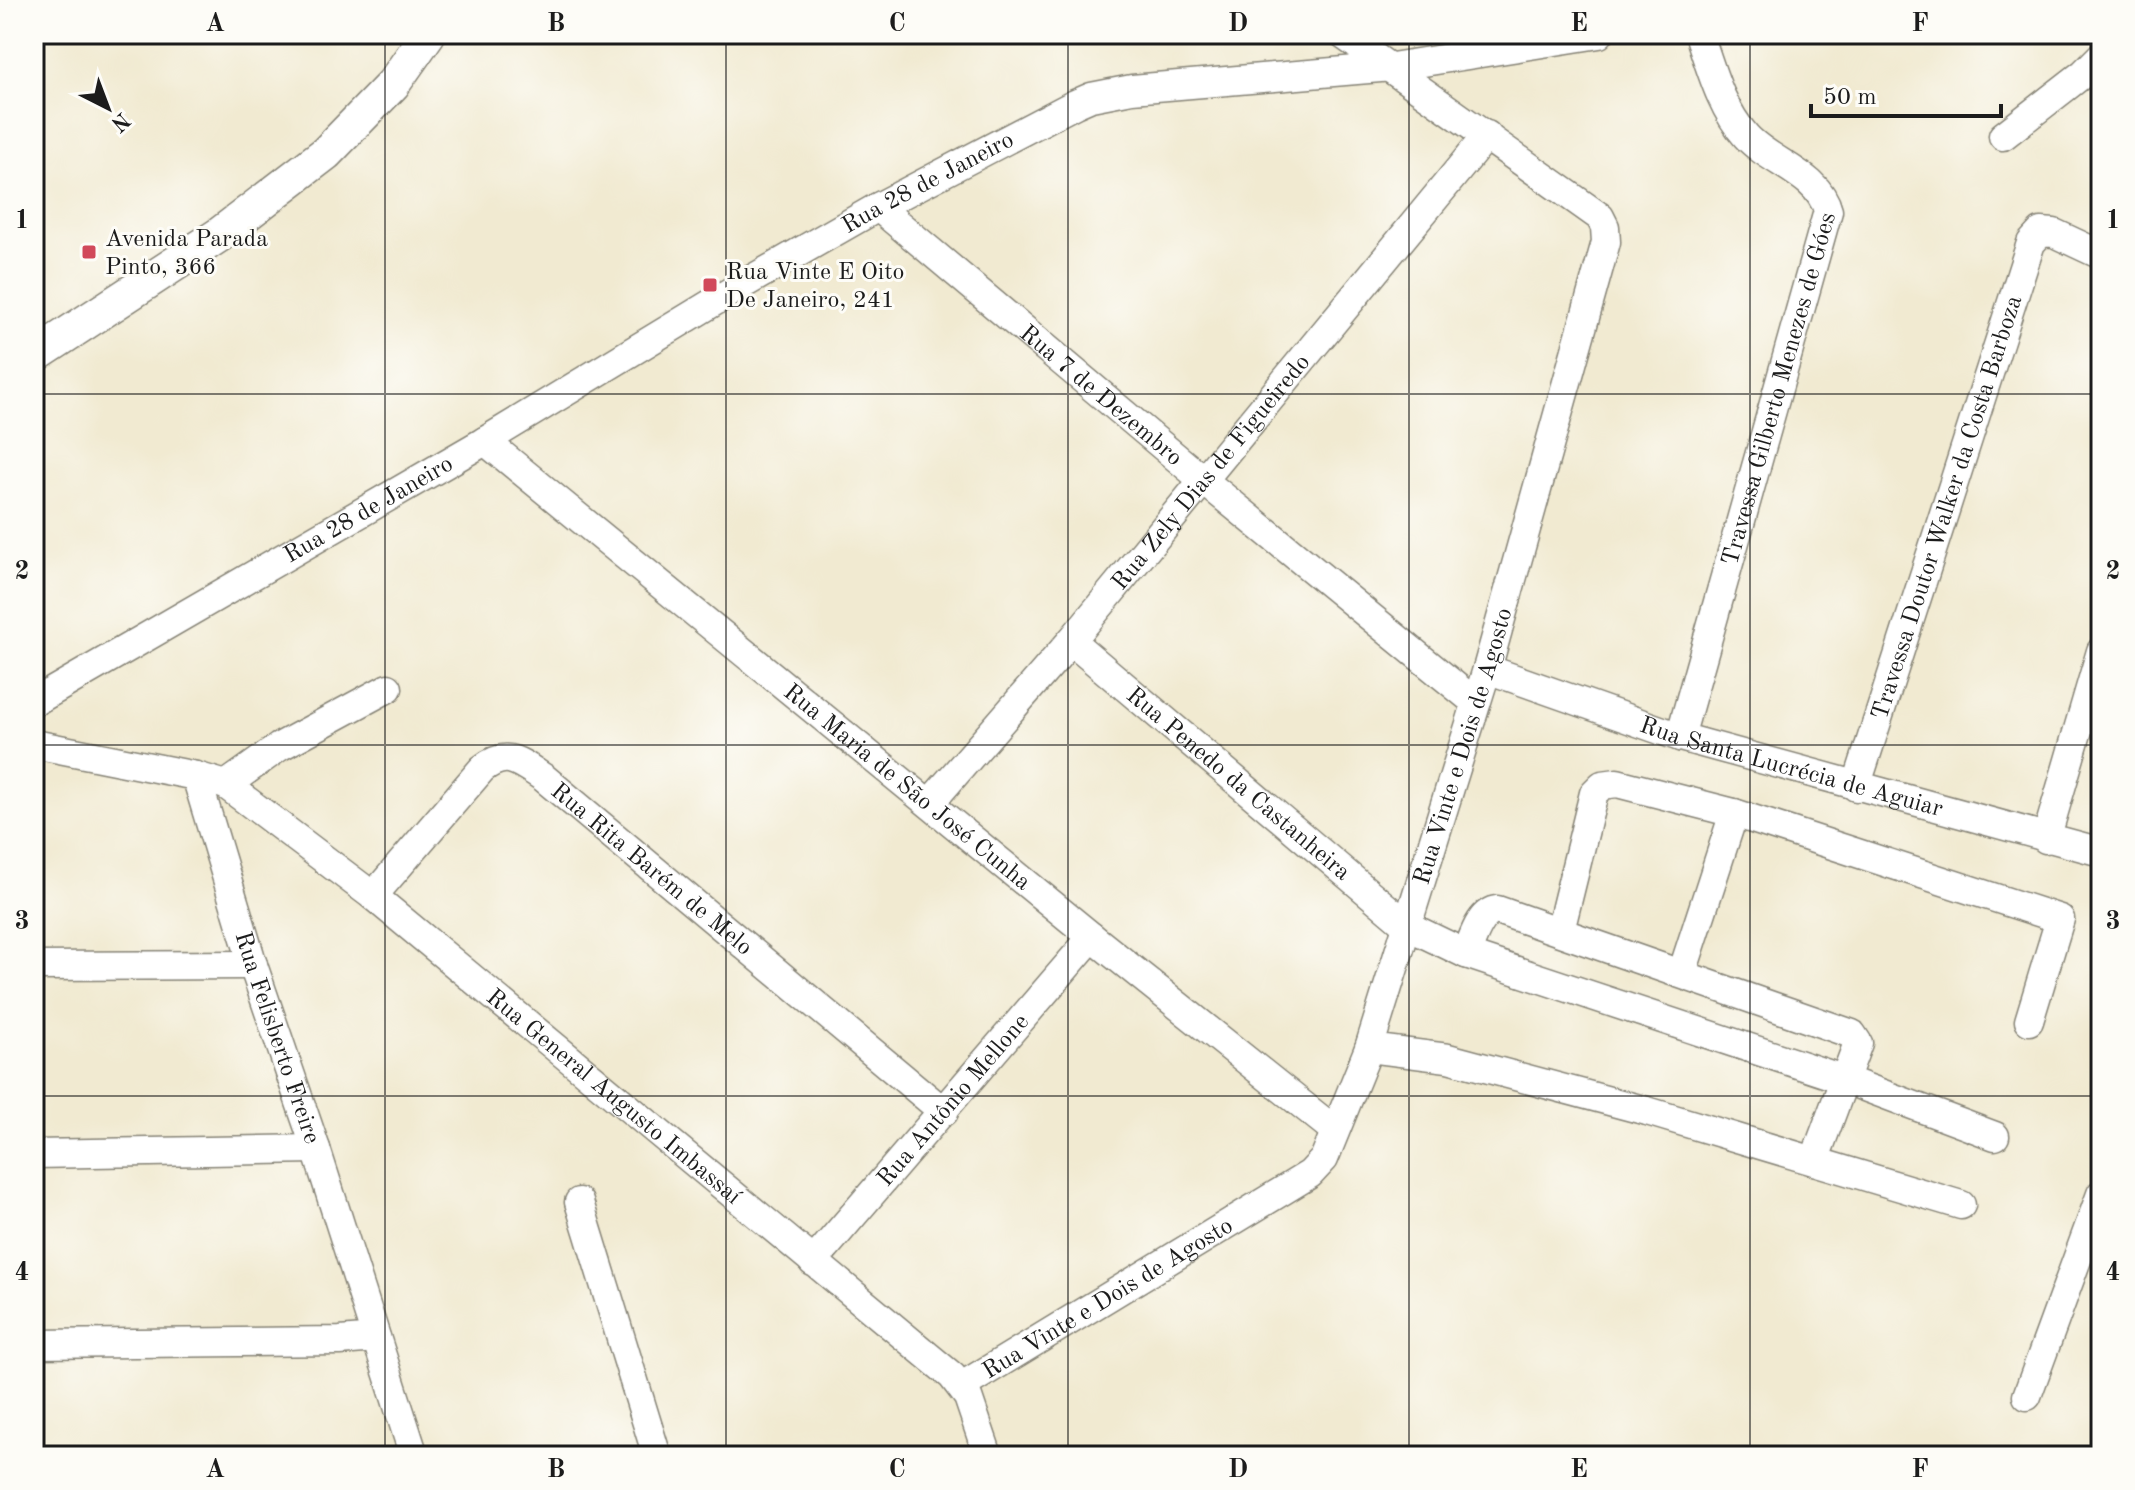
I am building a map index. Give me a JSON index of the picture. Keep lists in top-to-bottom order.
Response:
{
  "streets": {
    "street": [
      "Rua 28 de Janeiro",
      "Travessa Gilberto Menezes de Góes",
      "Rua 7 de Dezembro",
      "Rua Zely Dias de Figueiredo",
      "Travessa Doutor Walker da Costa Barboza",
      "Rua Vinte e Dois de Agosto",
      "Rua Santa Lucrécia de Aguiar",
      "Rua Penedo da Castanheira",
      "Rua Maria de São José Cunha",
      "Rua Rita Barém de Melo",
      "Rua Felisberto Freire",
      "Rua General Augusto Imbassaí",
      "Rua Antônio Mellone"
    ]
  },
  "crossings": [
    ["Rua 28 de Janeiro", "Rua 7 de Dezembro"],
    ["Rua 28 de Janeiro", "Rua Vinte e Dois de Agosto"],
    ["Rua 28 de Janeiro", "Rua Maria de São José Cunha"],
    ["Travessa Gilberto Menezes de Góes", "Rua Santa Lucrécia de Aguiar"],
    ["Rua 7 de Dezembro", "Rua Zely Dias de Figueiredo"],
    ["Rua 7 de Dezembro", "Rua Vinte e Dois de Agosto"],
    ["Rua Zely Dias de Figueiredo", "Rua Vinte e Dois de Agosto"],
    ["Rua Zely Dias de Figueiredo", "Rua Penedo da Castanheira"],
    ["Rua Zely Dias de Figueiredo", "Rua Maria de São José Cunha"],
    ["Travessa Doutor Walker da Costa Barboza", "Rua Santa Lucrécia de Aguiar"],
    ["Rua Vinte e Dois de Agosto", "Rua Santa Lucrécia de Aguiar"],
    ["Rua Vinte e Dois de Agosto", "Rua Penedo da Castanheira"],
    ["Rua Vinte e Dois de Agosto", "Rua Maria de São José Cunha"],
    ["Rua Vinte e Dois de Agosto", "Rua General Augusto Imbassaí"],
    ["Rua Maria de São José Cunha", "Rua Antônio Mellone"],
    ["Rua Rita Barém de Melo", "Rua General Augusto Imbassaí"],
    ["Rua Rita Barém de Melo", "Rua Antônio Mellone"],
    ["Rua Felisberto Freire", "Rua General Augusto Imbassaí"],
    ["Rua General Augusto Imbassaí", "Rua Antônio Mellone"]
  ],
  "places": {
    "transit": ["Avenida Parada Pinto, 366", "Rua Vinte E Oito De Janeiro, 241"]
  },
  "scale_bar": "50 m",
  "north": "bottom right",
  "grid": {
    "columns": [
      "A",
      "B",
      "C",
      "D",
      "E",
      "F"
    ],
    "rows": [
      "1",
      "2",
      "3",
      "4"
    ]
  }
}
